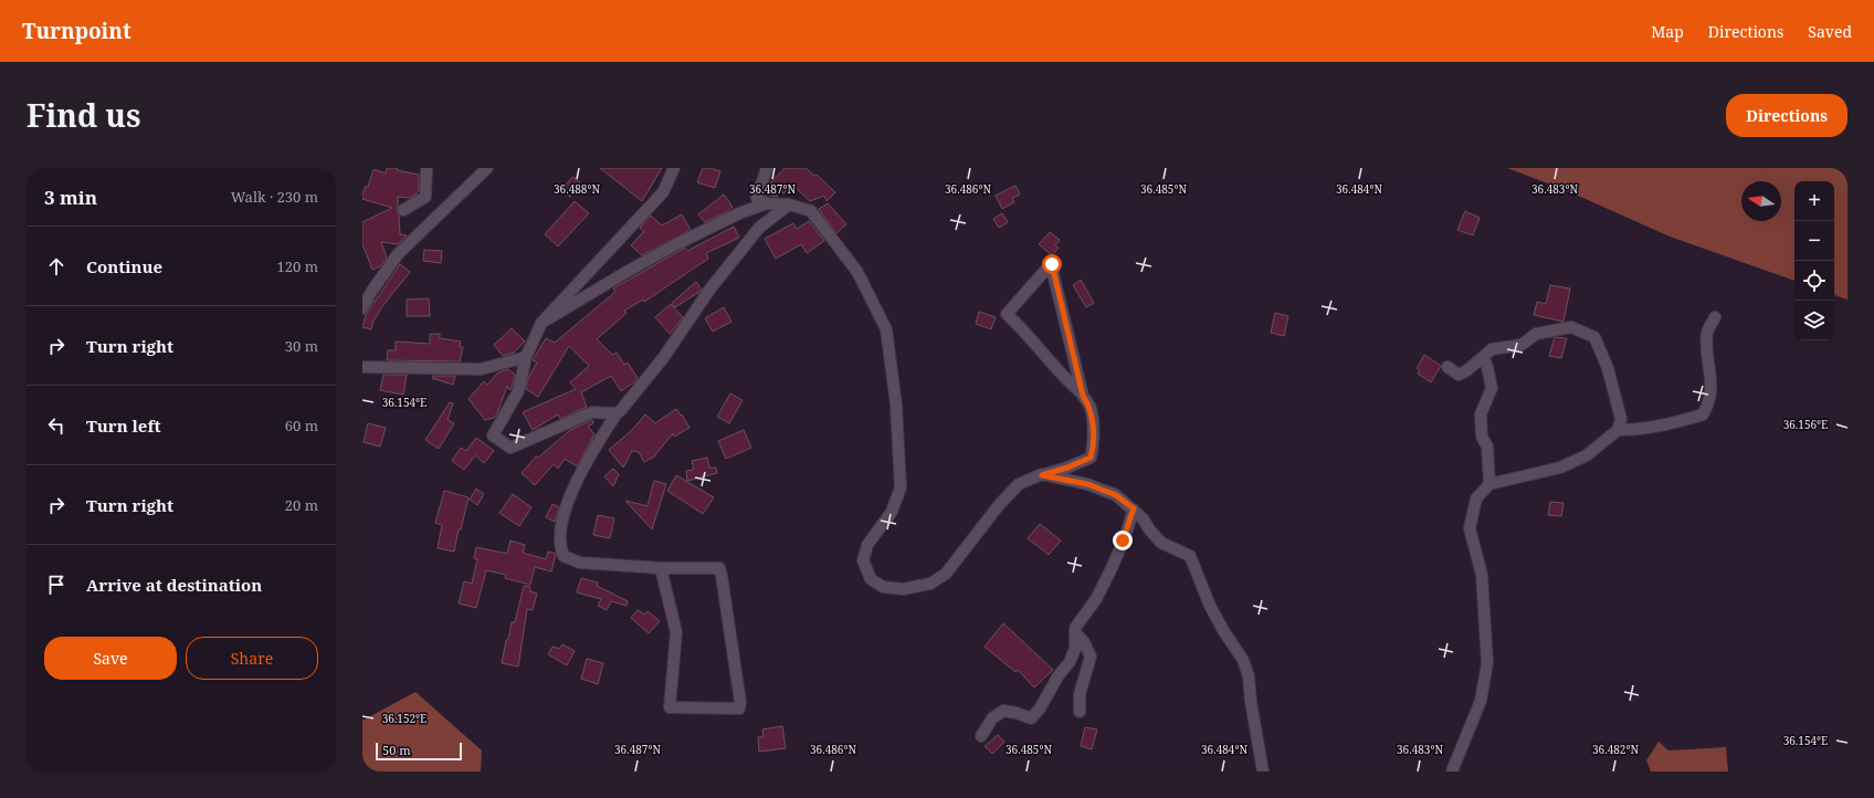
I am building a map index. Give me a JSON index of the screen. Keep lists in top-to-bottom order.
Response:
{
  "scale_bar": "50 m",
  "north": "left",
  "page": {
    "header": "Turnpoint",
    "nav": ["Map", "Directions", "Saved"],
    "title": "Find us",
    "buttons": [
      "Directions",
      ["Save", "Share"]
    ],
    "heading": ["3 min", "Walk · 230 m"],
    "map_buttons": ["+", "−"],
    "list": [
      ["Continue", "120 m"],
      ["Turn right", "30 m"],
      ["Turn left", "60 m"],
      ["Turn right", "20 m"],
      "Arrive at destination"
    ],
    "scale": "50 m"
  },
  "coordinates": [
    "36.488°N",
    "36.487°N",
    "36.486°N",
    "36.485°N",
    "36.484°N",
    "36.483°N",
    "36.154°E",
    "36.156°E",
    "36.152°E",
    "36.482°N"
  ]
}
